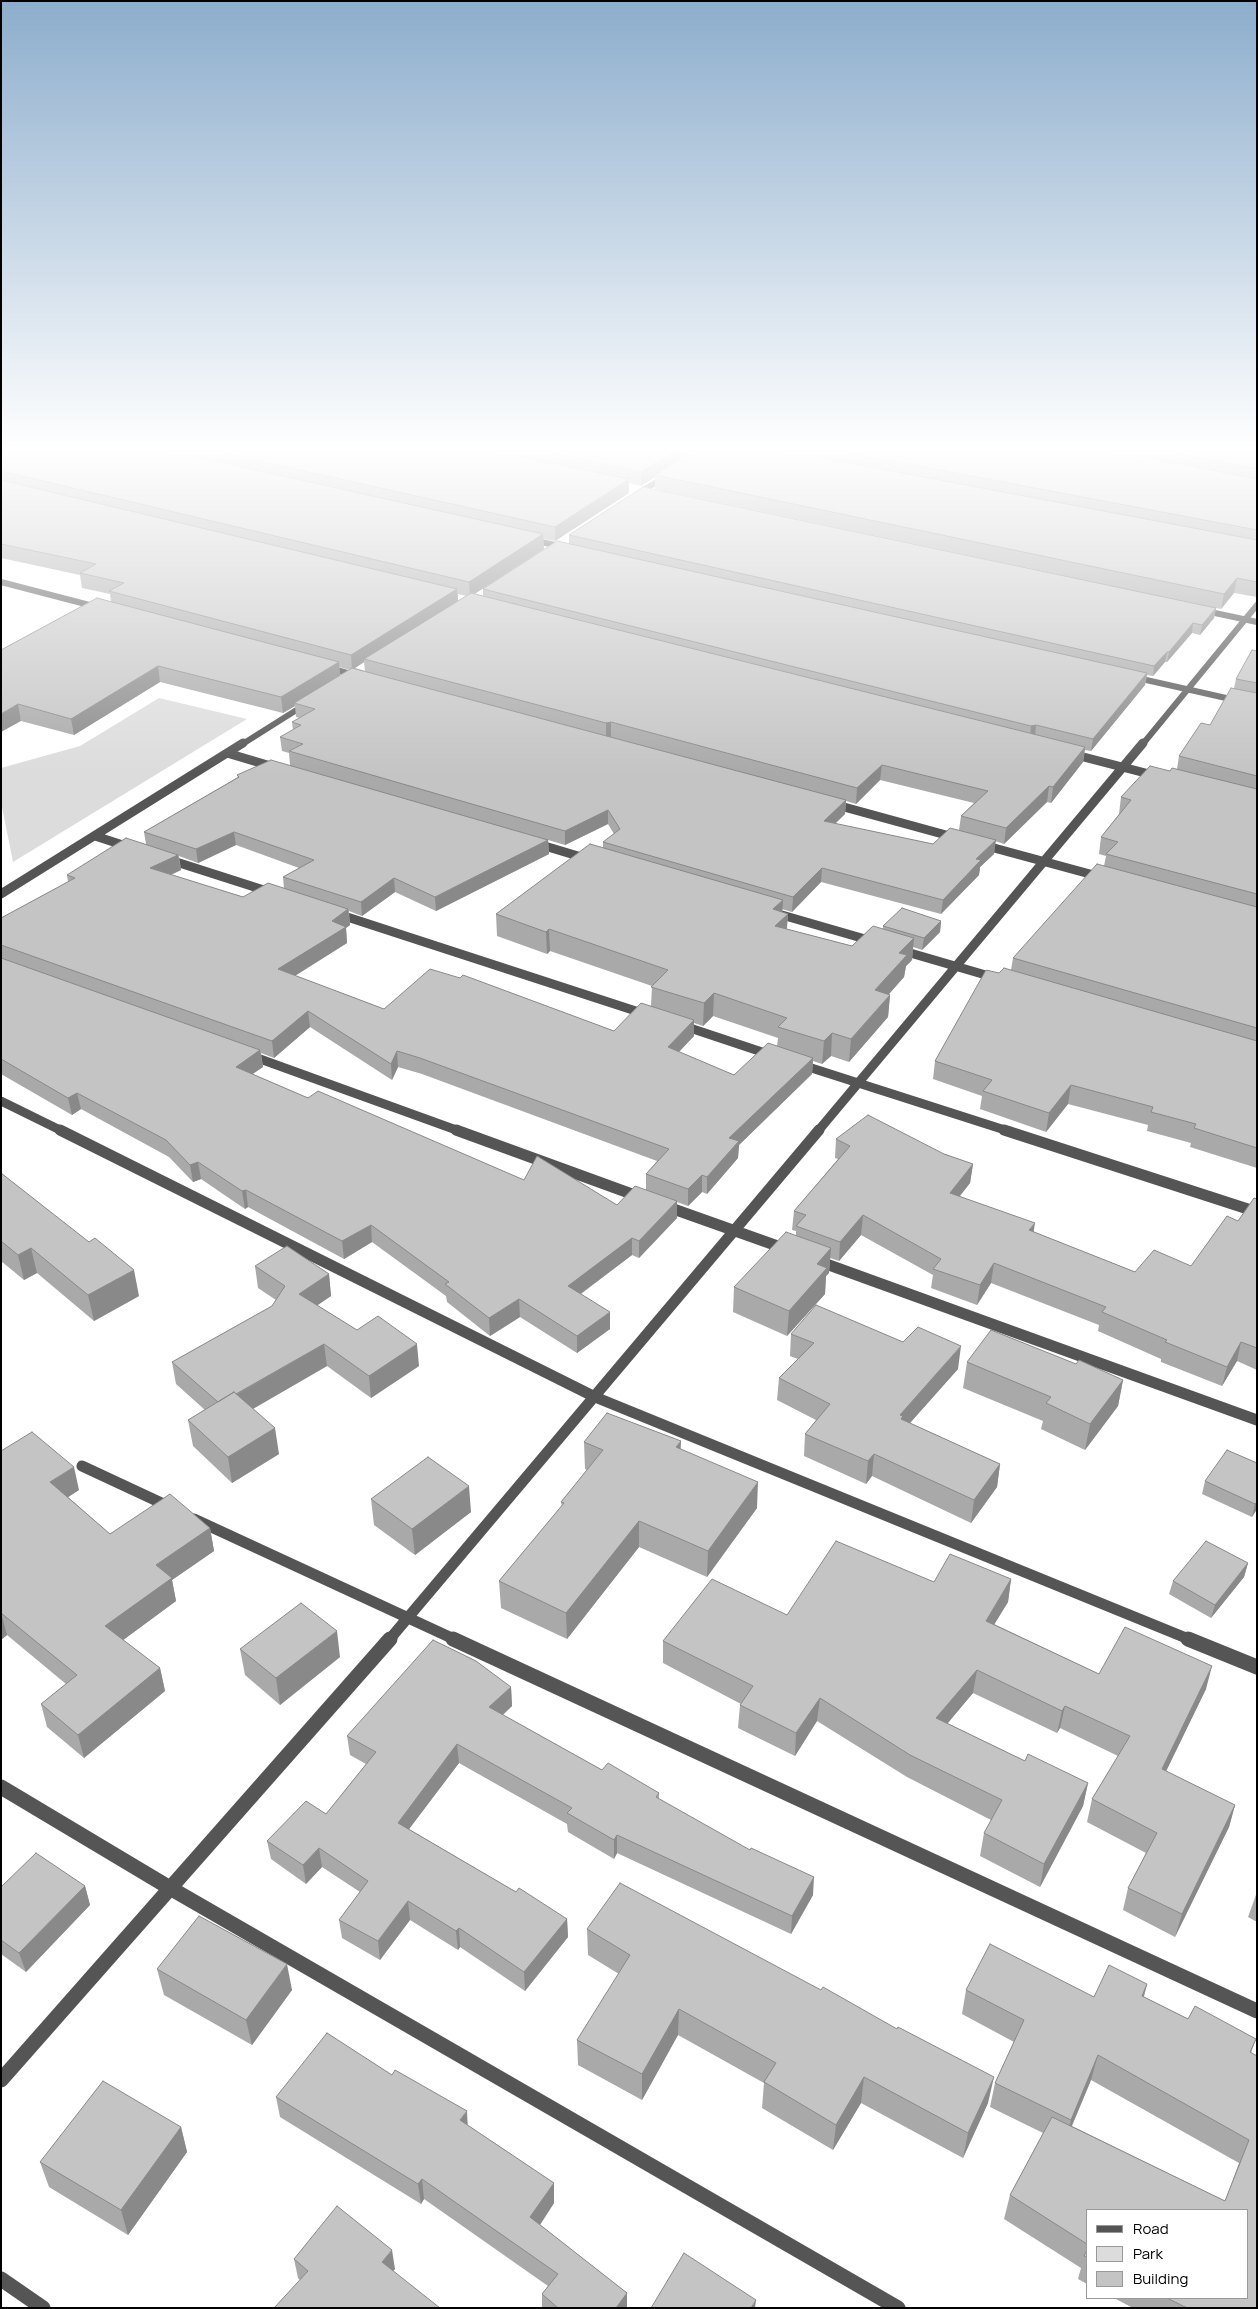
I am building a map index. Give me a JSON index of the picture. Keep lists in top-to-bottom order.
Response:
{
  "legend": ["Road", "Park", "Building"]
}
